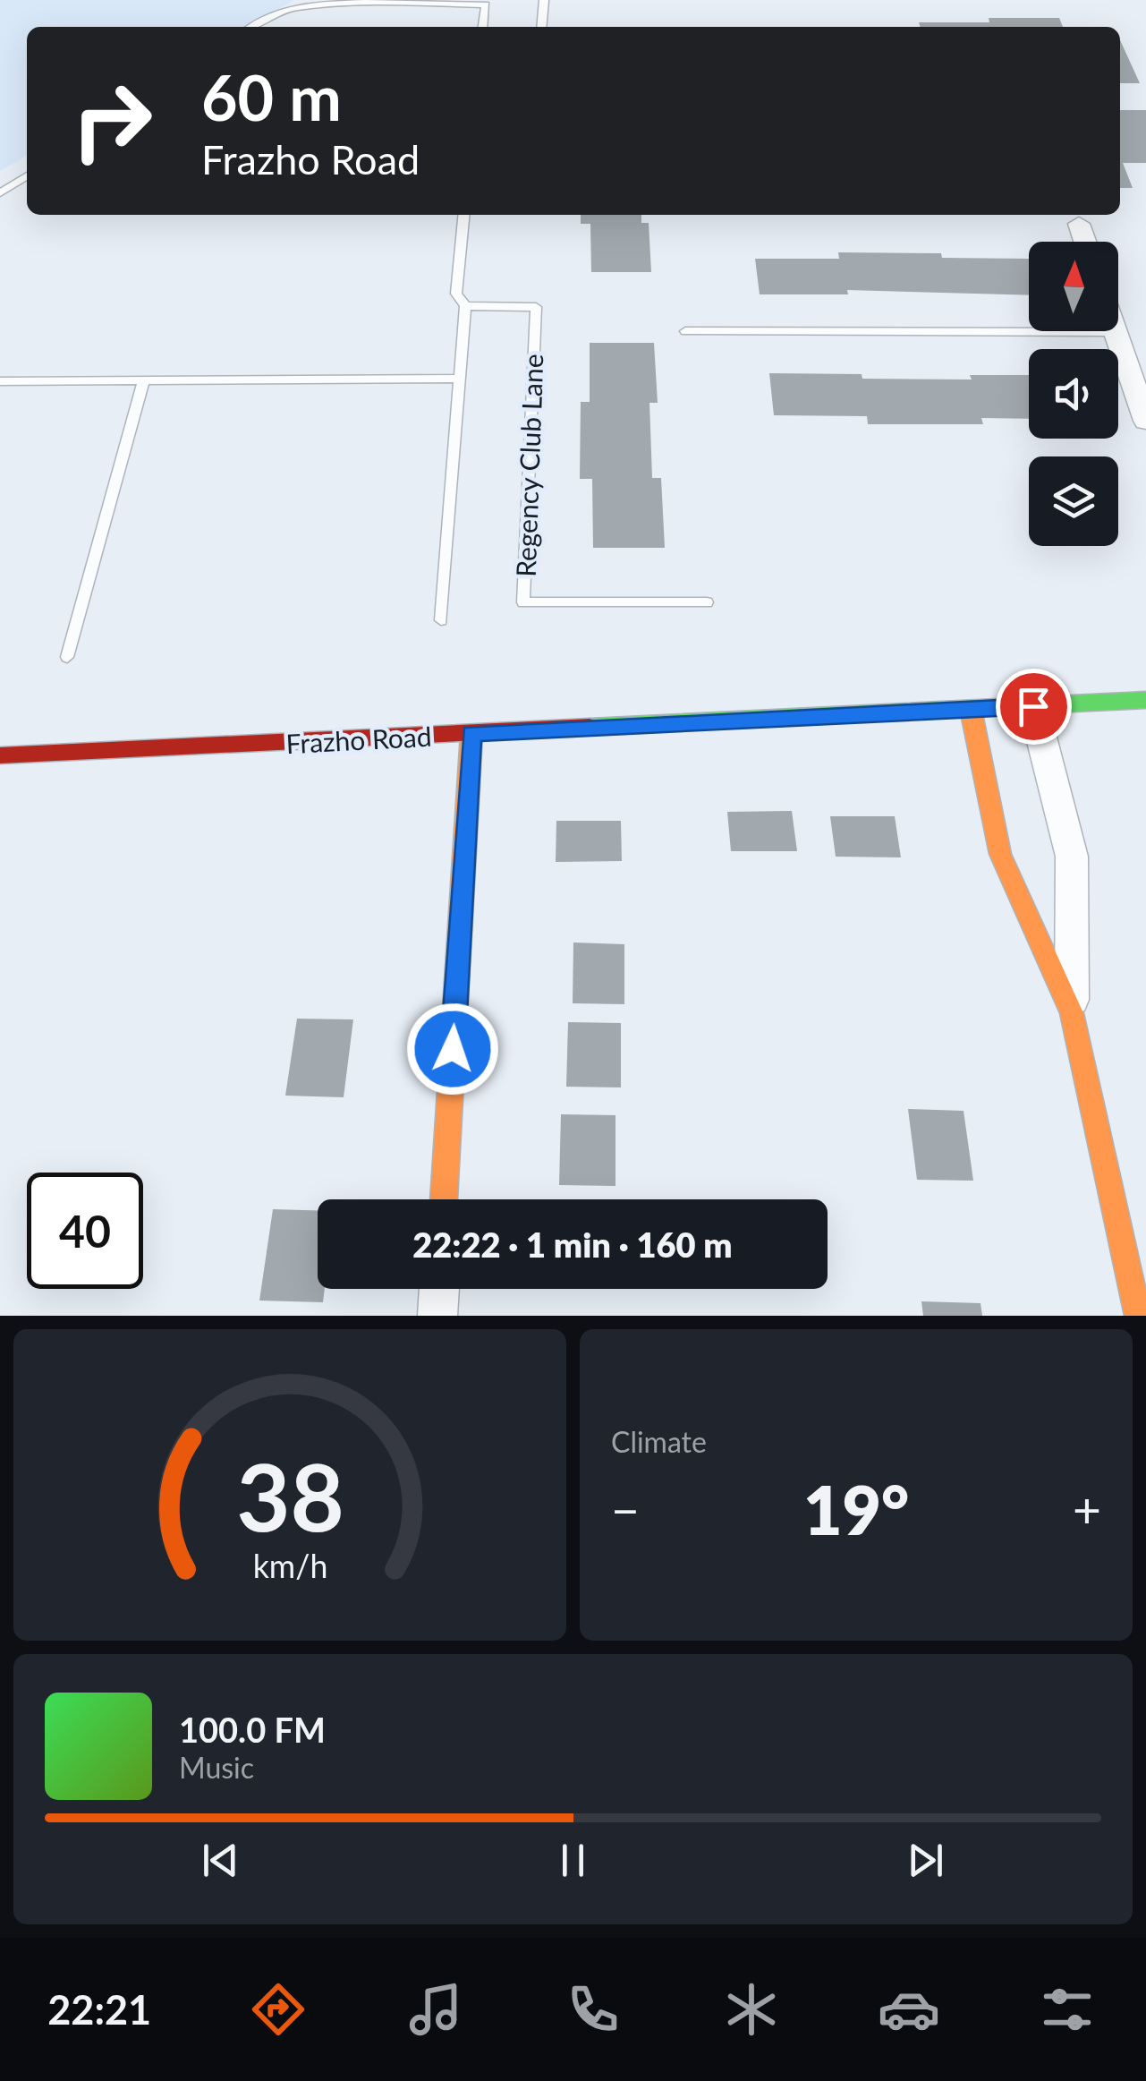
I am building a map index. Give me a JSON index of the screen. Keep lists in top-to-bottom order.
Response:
{
  "streets": {
    "street": ["Frazho Road"],
    "lane": ["Regency Club Lane"]
  },
  "north": "top",
  "page": {
    "turn": ["60 m", "Frazho Road"],
    "limit": "40",
    "trip": "22:22 · 1 min · 160 m",
    "tile": "Climate",
    "heat": ["−", "19°", "+"],
    "song": ["100.0 FM", "Music"],
    "tabs": "22:21",
    "gauge": ["38", "km/h"]
  }
}
